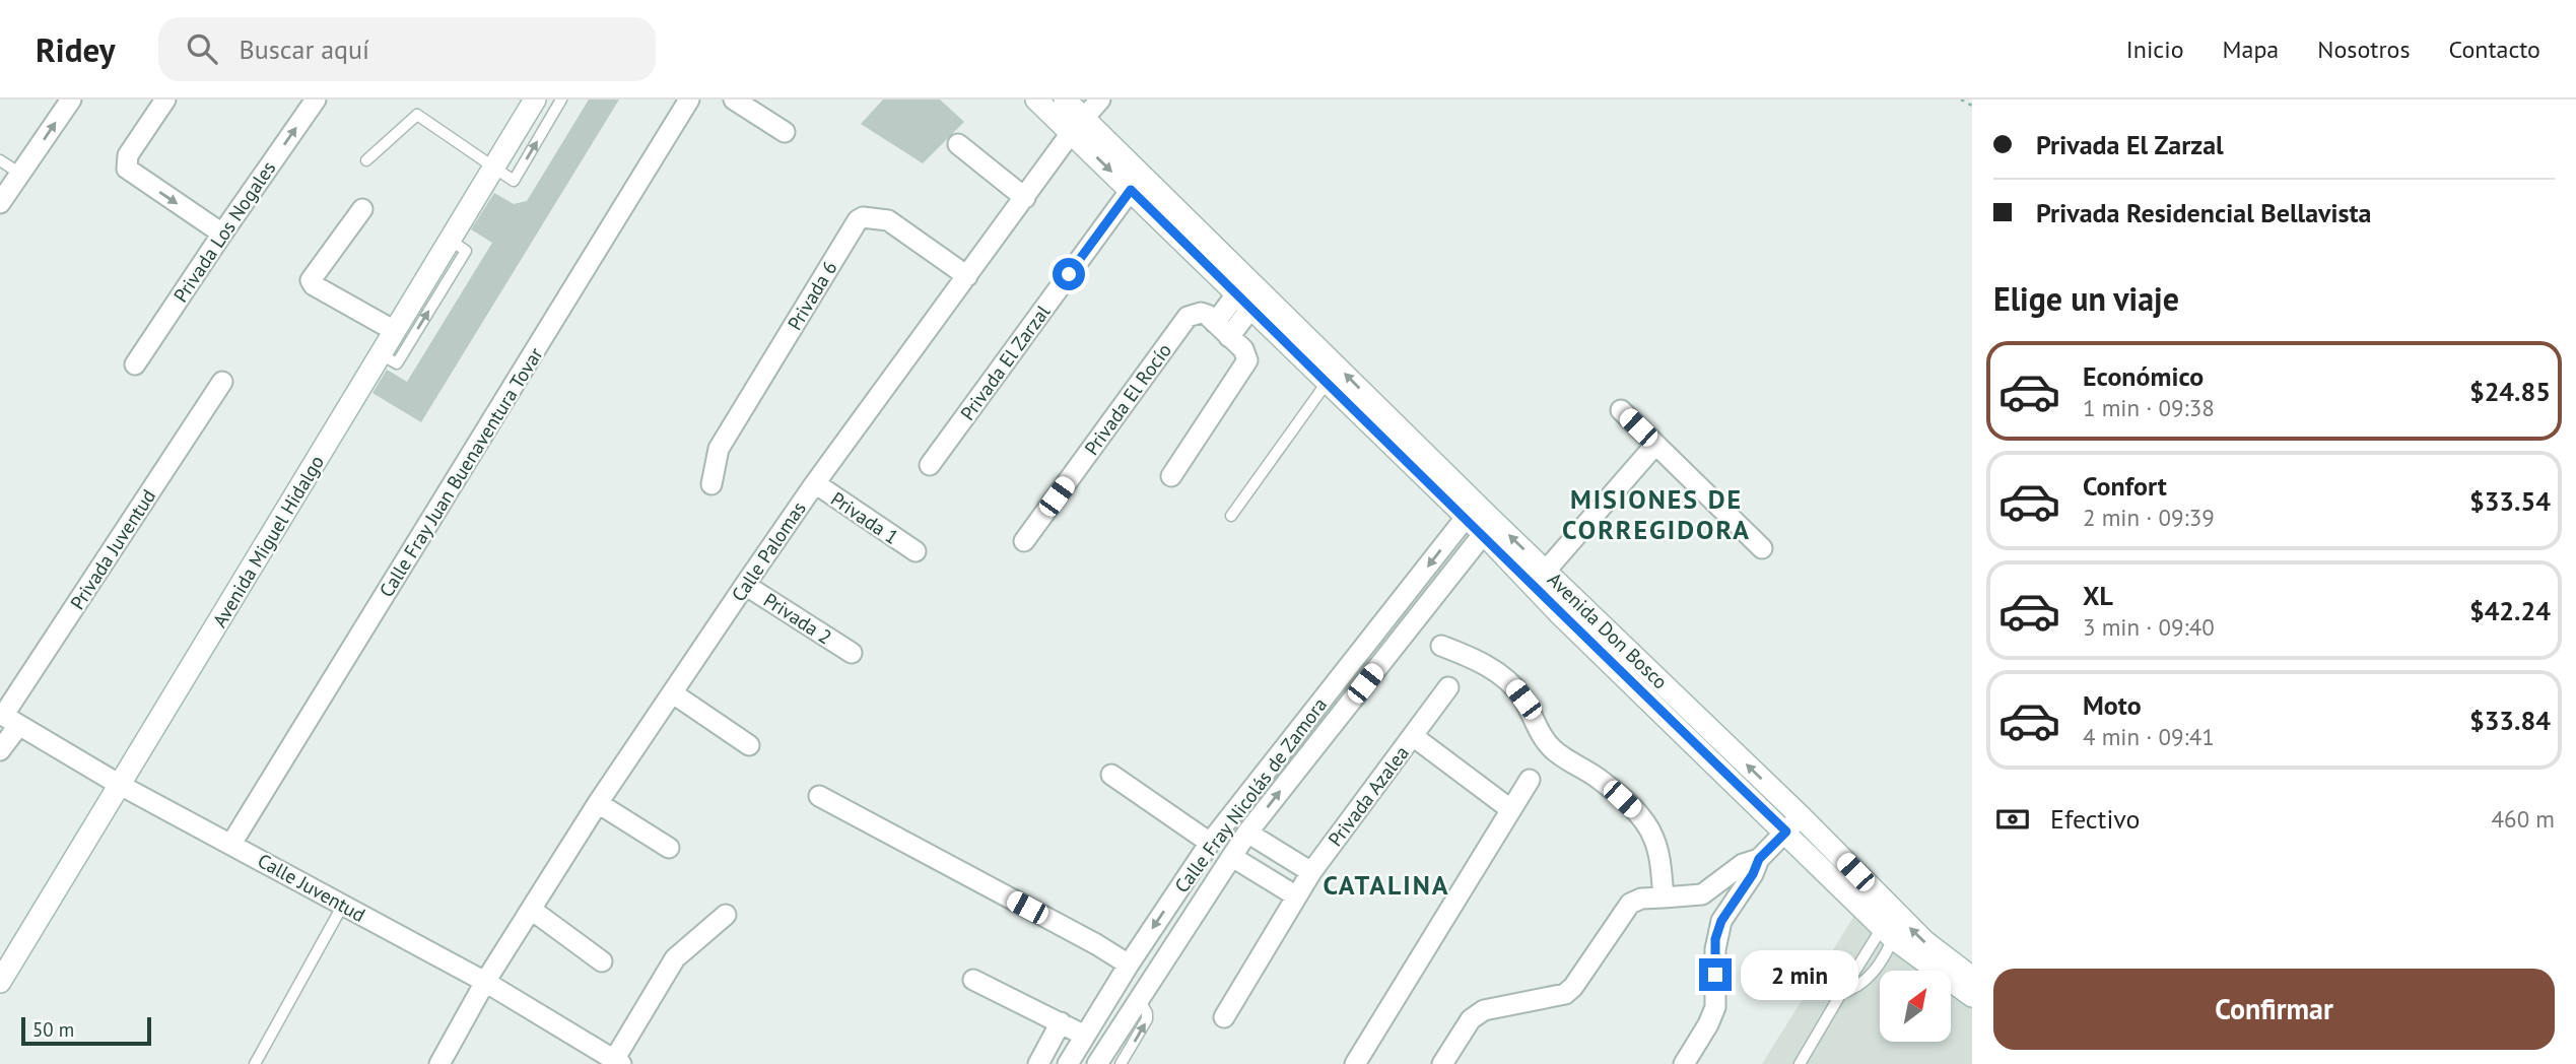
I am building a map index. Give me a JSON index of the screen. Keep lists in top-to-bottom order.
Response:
{
  "streets": {
    "street": [
      "Privada Los Nogales",
      "Privada 6",
      "Privada El Zarzal",
      "Privada El Rocío",
      "Calle Fray Juan Buenaventura Tovar",
      "Privada 1",
      "Avenida Miguel Hidalgo",
      "Privada Juventud",
      "Calle Palomas",
      "Privada 2",
      "Avenida Don Bosco",
      "Calle Fray Nicolás de Zamora",
      "Privada Azalea",
      "Calle Juventud"
    ]
  },
  "crossings": [
    ["Privada 6", "Calle Palomas"],
    ["Privada El Zarzal", "Avenida Don Bosco"],
    ["Calle Fray Juan Buenaventura Tovar", "Calle Juventud"],
    ["Privada 1", "Calle Palomas"],
    ["Avenida Miguel Hidalgo", "Calle Juventud"],
    ["Privada Juventud", "Calle Juventud"],
    ["Calle Palomas", "Privada 2"],
    ["Calle Palomas", "Avenida Don Bosco"],
    ["Calle Palomas", "Calle Juventud"],
    ["Avenida Don Bosco", "Calle Fray Nicolás de Zamora"]
  ],
  "one_way": ["Privada Los Nogales"],
  "districts": ["MISIONES DE CORREGIDORA", "CATALINA"],
  "scale_bar": "50 m",
  "north": "top right",
  "page": {
    "header": "Ridey",
    "search": "Buscar aquí",
    "nav": [
      "Inicio",
      "Mapa",
      "Nosotros",
      "Contacto"
    ],
    "banner": ["Privada El Zarzal", "Privada Residencial Bellavista"],
    "heading": "Elige un viaje",
    "list": [
      {
        "name": "Económico",
        "note": "1 min · 09:38",
        "value": "$24.85"
      },
      {
        "name": "Confort",
        "note": "2 min · 09:39",
        "value": "$33.54"
      },
      {
        "name": "XL",
        "note": "3 min · 09:40",
        "value": "$42.24"
      },
      {
        "name": "Moto",
        "note": "4 min · 09:41",
        "value": "$33.84"
      }
    ],
    "pay": ["Efectivo", "460 m"],
    "bubble": "2 min",
    "buttons": "Confirmar",
    "scale": "50 m"
  }
}
